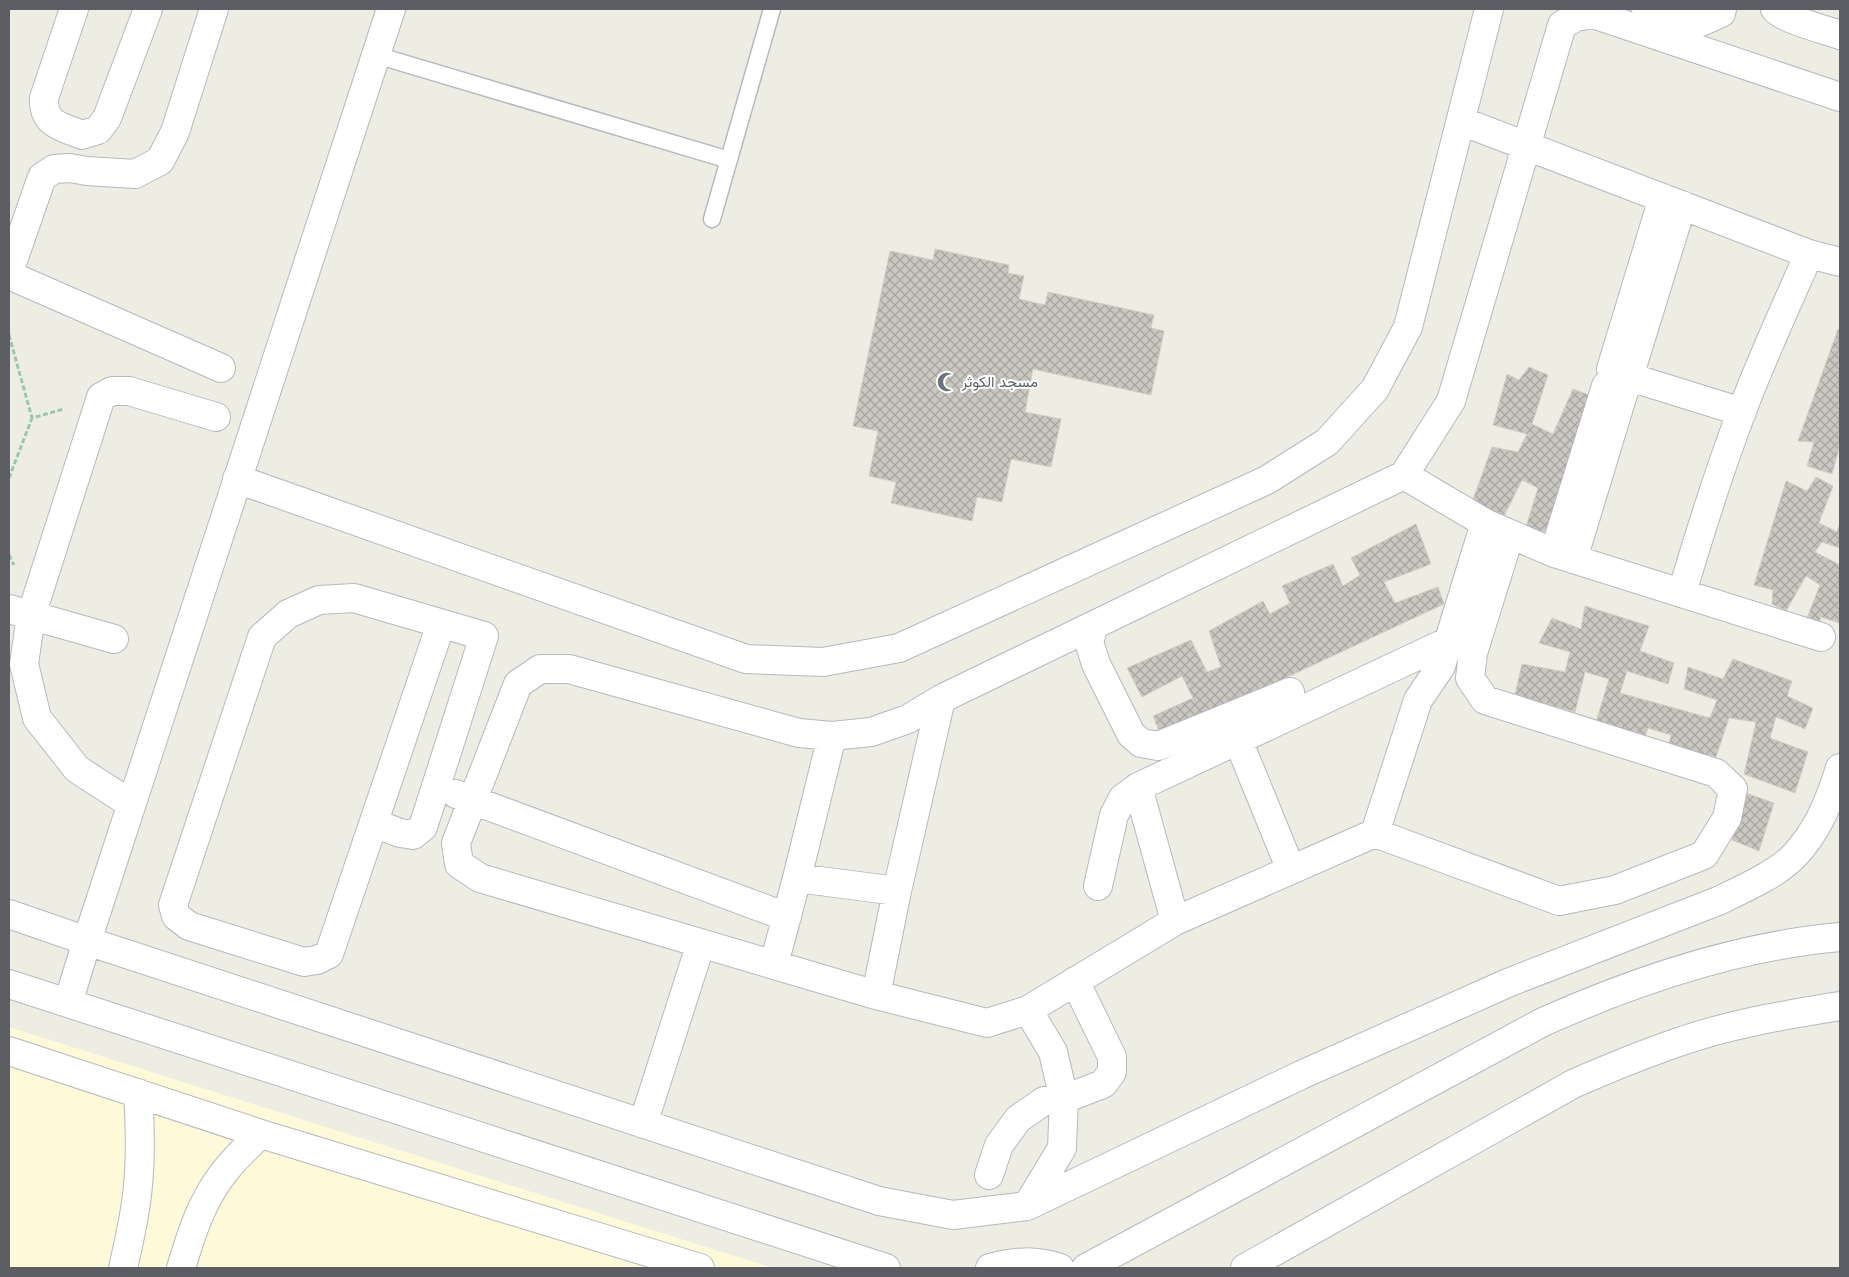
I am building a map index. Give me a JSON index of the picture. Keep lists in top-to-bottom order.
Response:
{
  "places": {
    "mosque": ["مسجد الكوثر"]
  }
}
